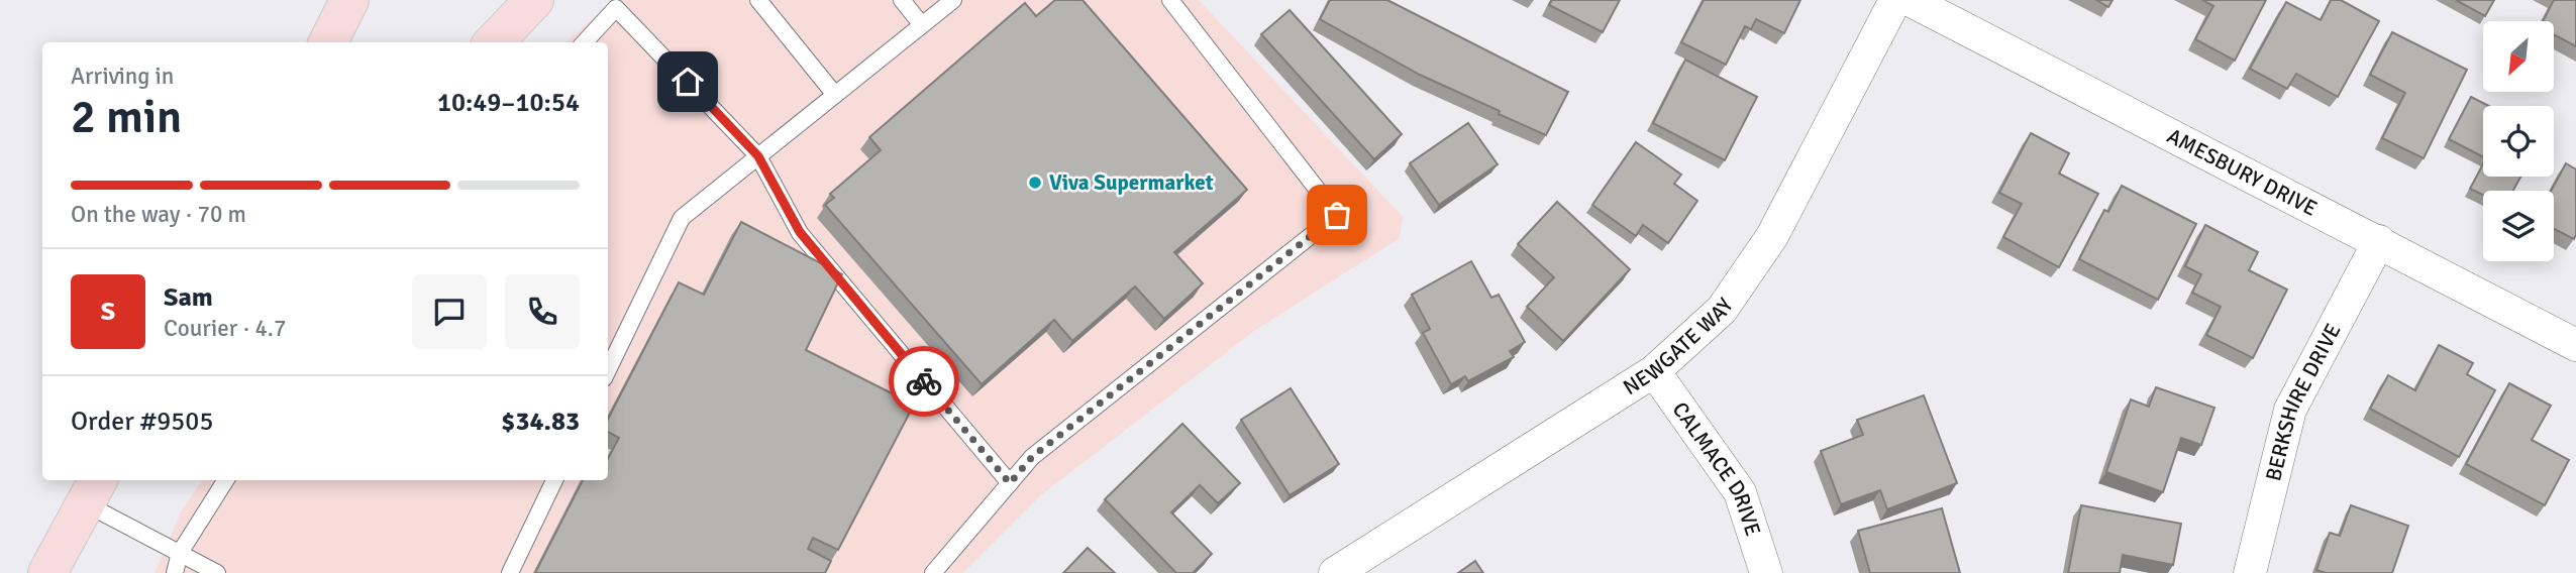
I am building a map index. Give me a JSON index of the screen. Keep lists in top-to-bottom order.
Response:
{
  "streets": {
    "street": [
      "AMESBURY DRIVE",
      "NEWGATE WAY",
      "BERKSHIRE DRIVE",
      "CALMACE DRIVE"
    ]
  },
  "crossings": [
    ["AMESBURY DRIVE", "BERKSHIRE DRIVE"],
    ["NEWGATE WAY", "CALMACE DRIVE"]
  ],
  "places": ["Viva Supermarket"],
  "north": "bottom left",
  "page": {
    "heading": ["2 min", "Arriving in", "10:49–10:54"],
    "panel": [
      "Sam",
      "Courier · 4.7",
      "Order #9505",
      "$34.83"
    ],
    "bar": "On the way · 70 m",
    "round": "S"
  }
}
